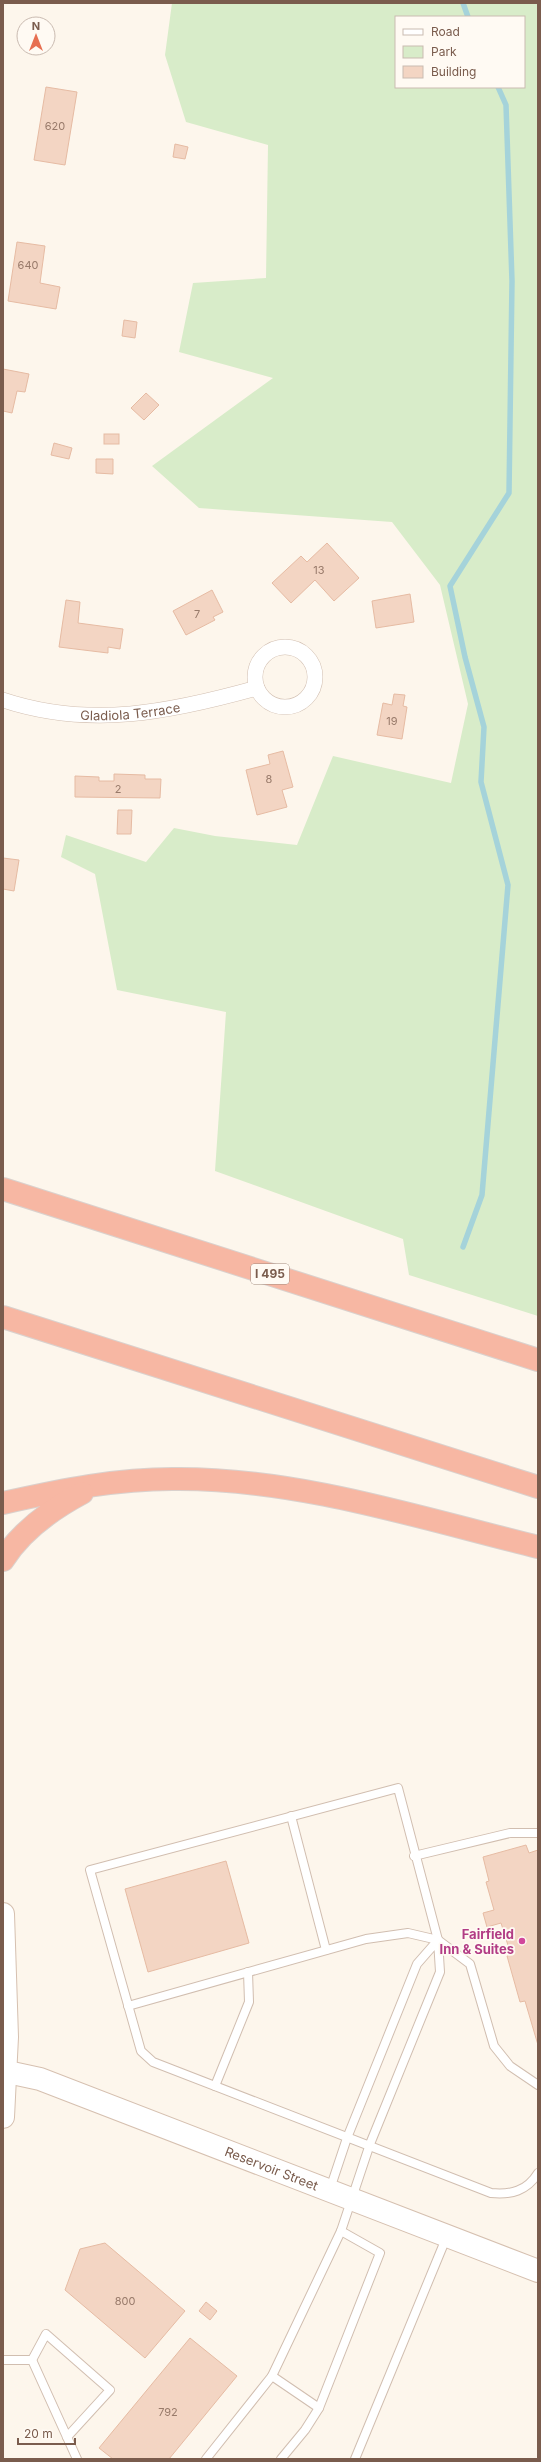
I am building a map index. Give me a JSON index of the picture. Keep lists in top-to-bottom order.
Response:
{
  "streets": {
    "highway": ["I 495"],
    "street": ["Gladiola Terrace", "Reservoir Street"]
  },
  "places": ["Fairfield Inn & Suites"],
  "house_numbers": [
    "620",
    "640",
    "13",
    "7",
    "19",
    "8",
    "2",
    "800",
    "792"
  ],
  "legend": ["Road", "Park", "Building"],
  "scale_bar": "20 m",
  "north": "top"
}
